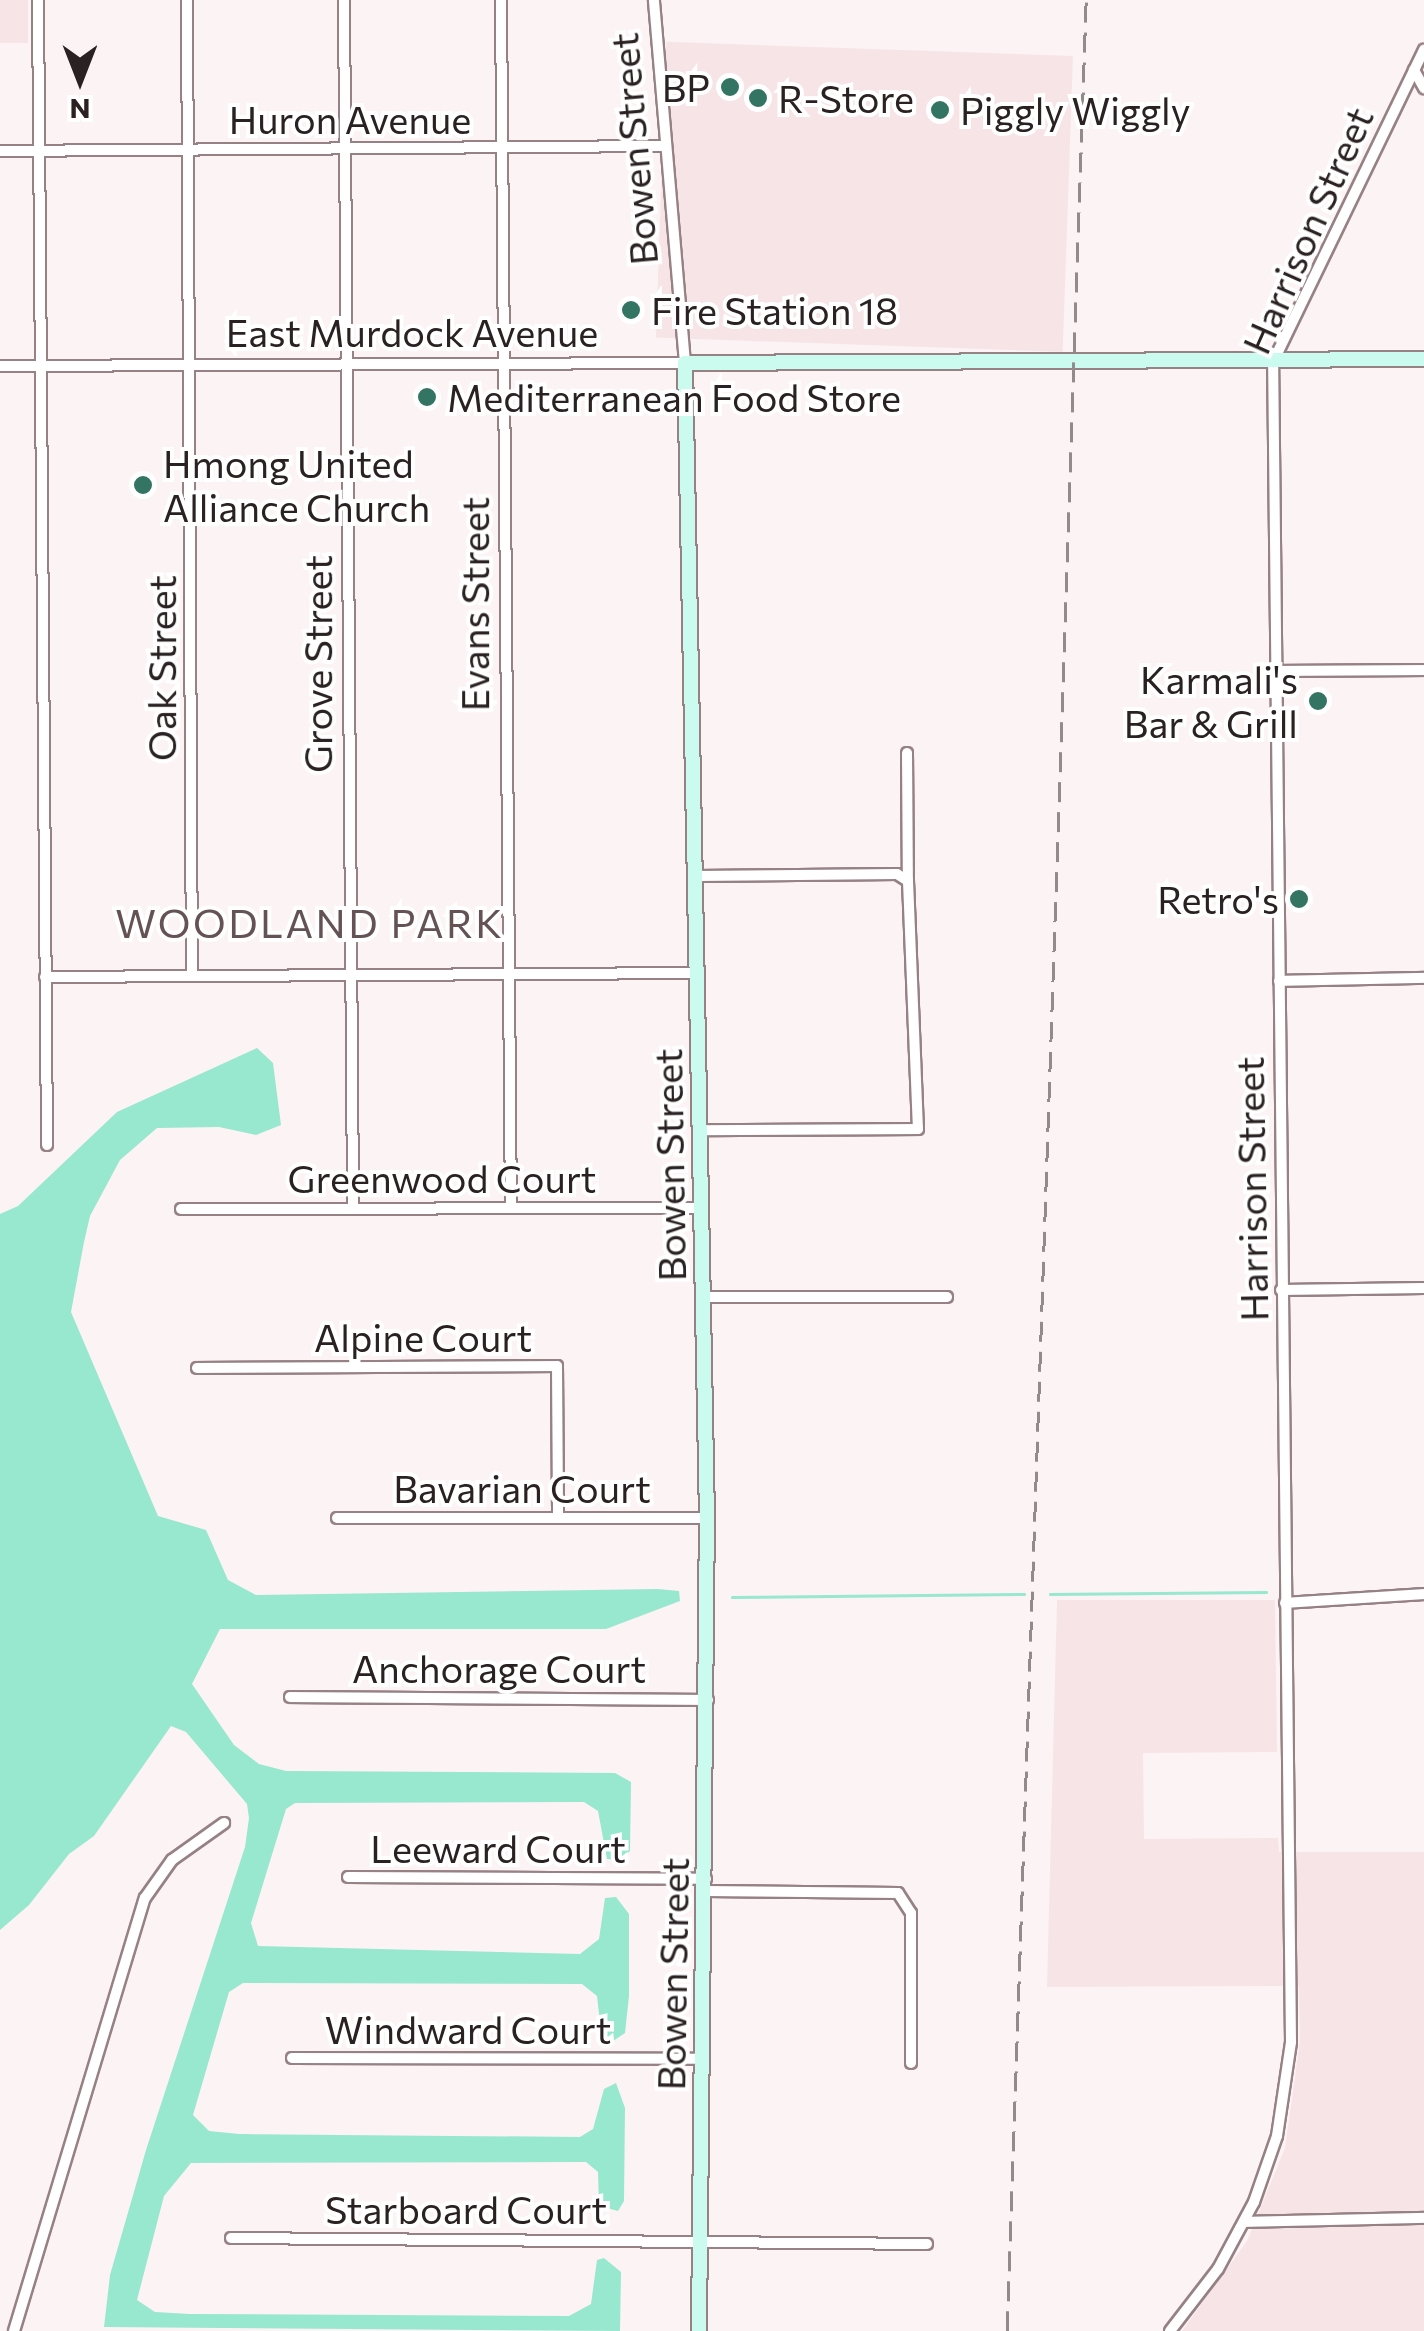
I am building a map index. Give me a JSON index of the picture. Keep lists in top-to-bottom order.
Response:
{
  "streets": {
    "main road": ["Bowen Street", "East Murdock Avenue"],
    "street": [
      "Huron Avenue",
      "Harrison Street",
      "Evans Street",
      "Grove Street",
      "Oak Street",
      "Greenwood Court",
      "Alpine Court",
      "Bavarian Court",
      "Anchorage Court",
      "Leeward Court",
      "Windward Court",
      "Starboard Court"
    ]
  },
  "crossings": [
    ["Huron Avenue", "Bowen Street"],
    ["Huron Avenue", "Evans Street"],
    ["Huron Avenue", "Grove Street"],
    ["Huron Avenue", "Oak Street"],
    ["Bowen Street", "East Murdock Avenue"],
    ["Bowen Street", "Greenwood Court"],
    ["Bowen Street", "Bavarian Court"],
    ["Bowen Street", "Anchorage Court"],
    ["Bowen Street", "Leeward Court"],
    ["Bowen Street", "Windward Court"],
    ["Bowen Street", "Starboard Court"],
    ["Harrison Street", "East Murdock Avenue"],
    ["East Murdock Avenue", "Evans Street"],
    ["East Murdock Avenue", "Grove Street"],
    ["East Murdock Avenue", "Oak Street"],
    ["Evans Street", "Greenwood Court"],
    ["Grove Street", "Greenwood Court"],
    ["Alpine Court", "Bavarian Court"]
  ],
  "districts": ["WOODLAND PARK"],
  "places": [
    "BP",
    "R-Store",
    "Piggly Wiggly",
    "Fire Station 18",
    "Mediterranean Food Store",
    "Hmong United Alliance Church",
    "Karmali's Bar & Grill",
    "Retro's"
  ],
  "north": "bottom"
}
